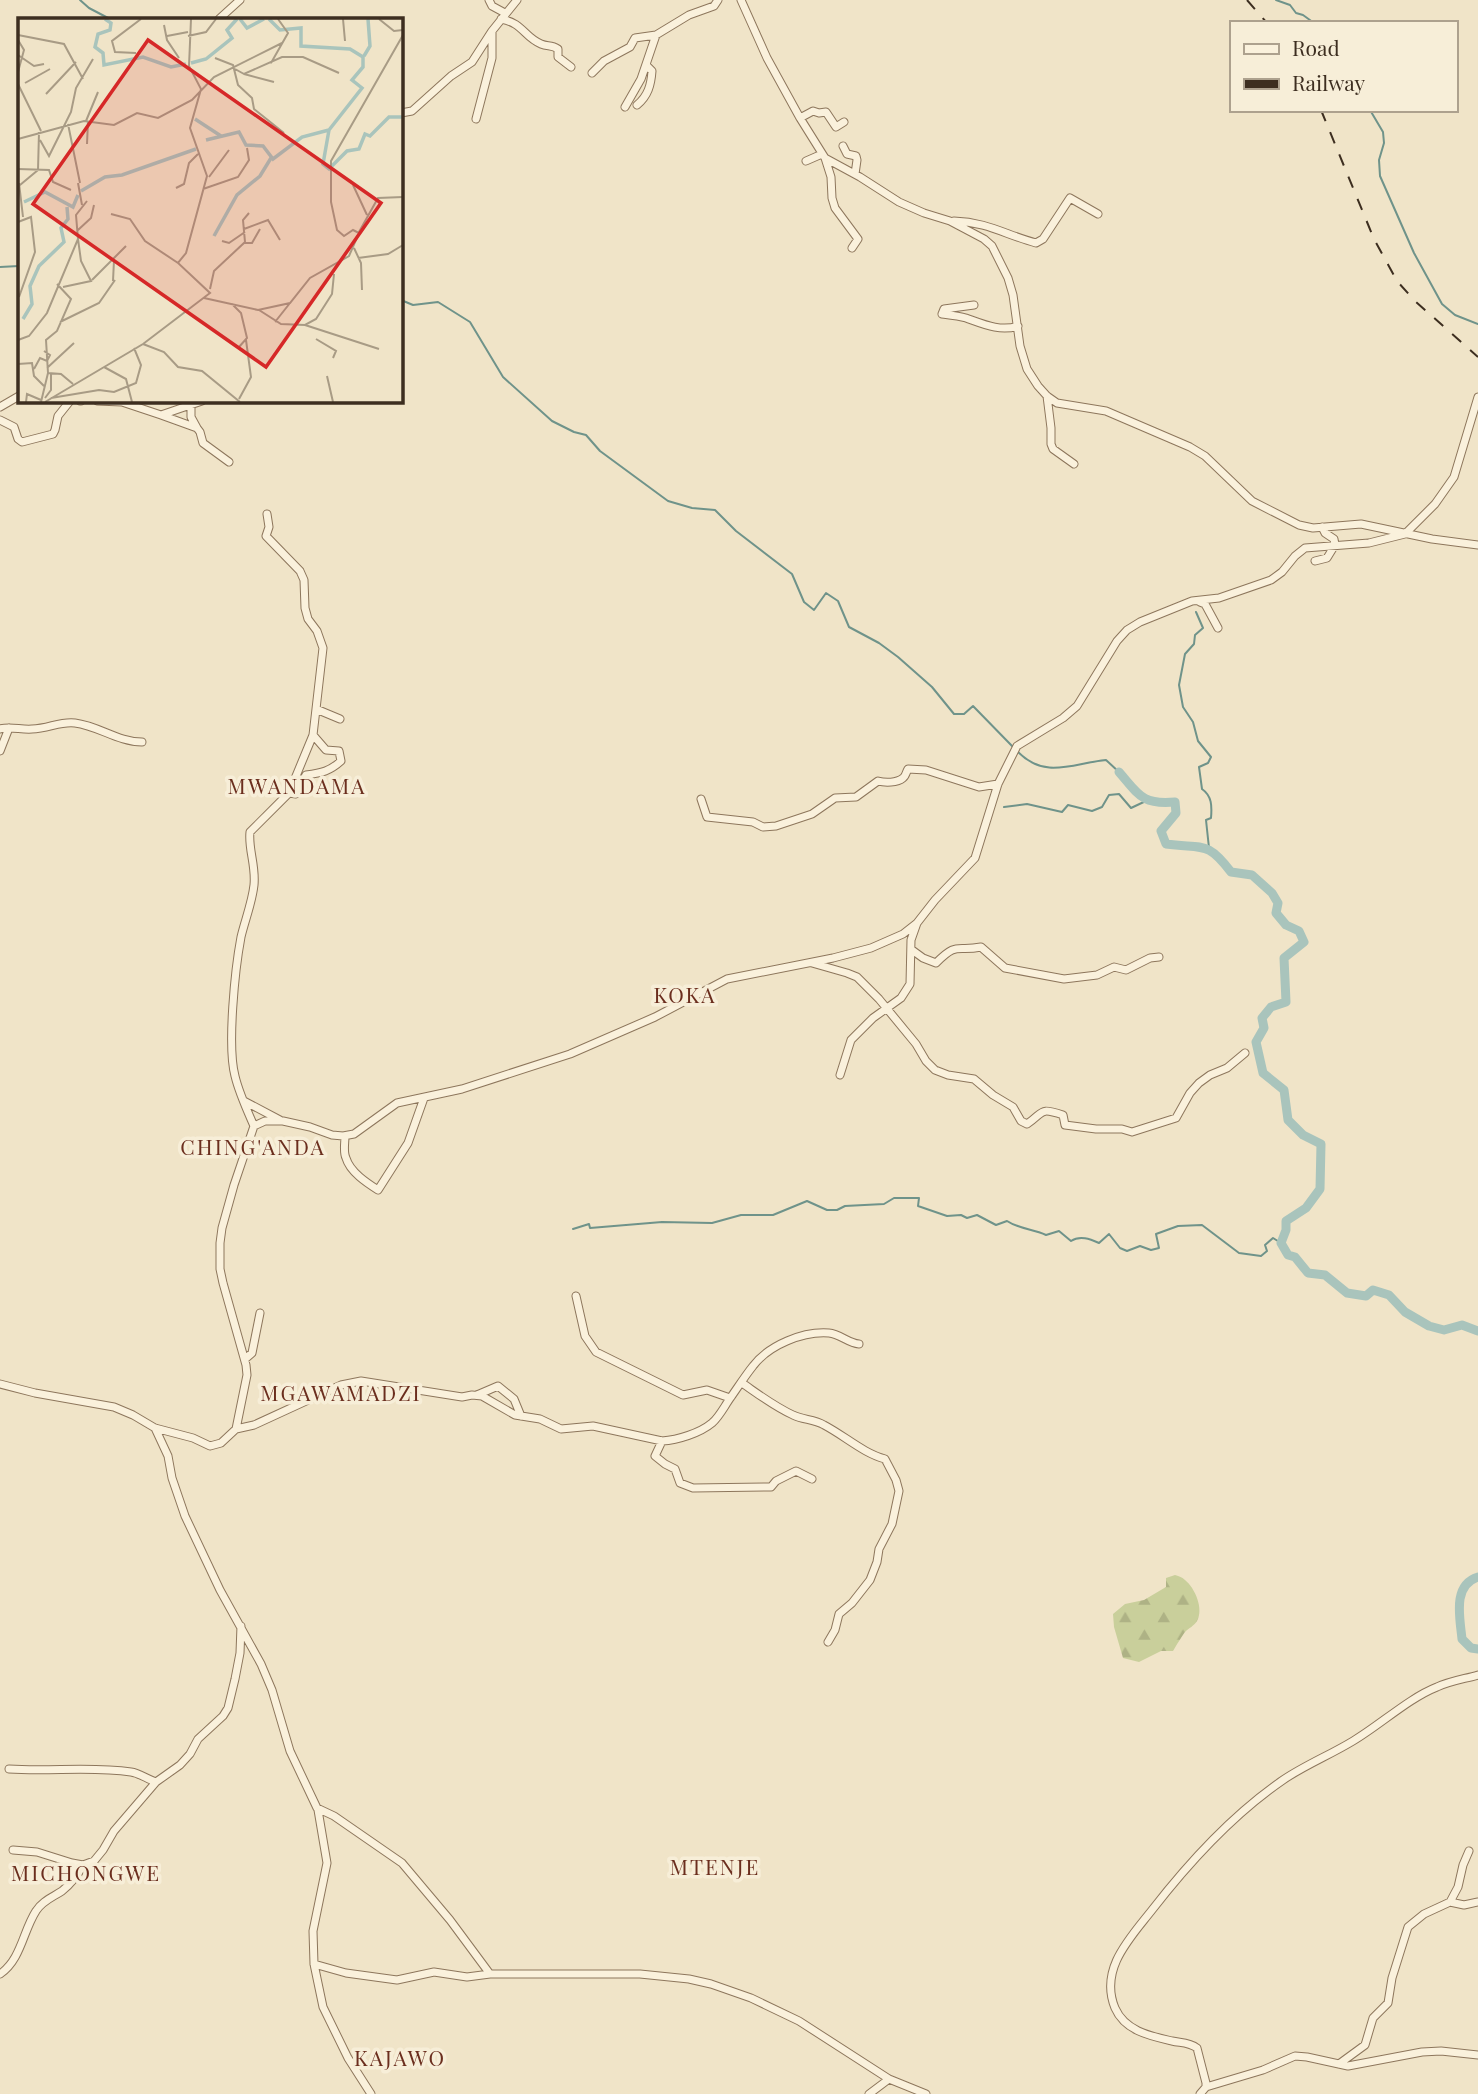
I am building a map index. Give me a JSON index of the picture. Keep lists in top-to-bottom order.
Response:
{
  "districts": [
    "MWANDAMA",
    "KOKA",
    "CHING'ANDA",
    "MGAWAMADZI",
    "MTENJE",
    "MICHONGWE",
    "KAJAWO"
  ],
  "legend": ["Road", "Railway"]
}
